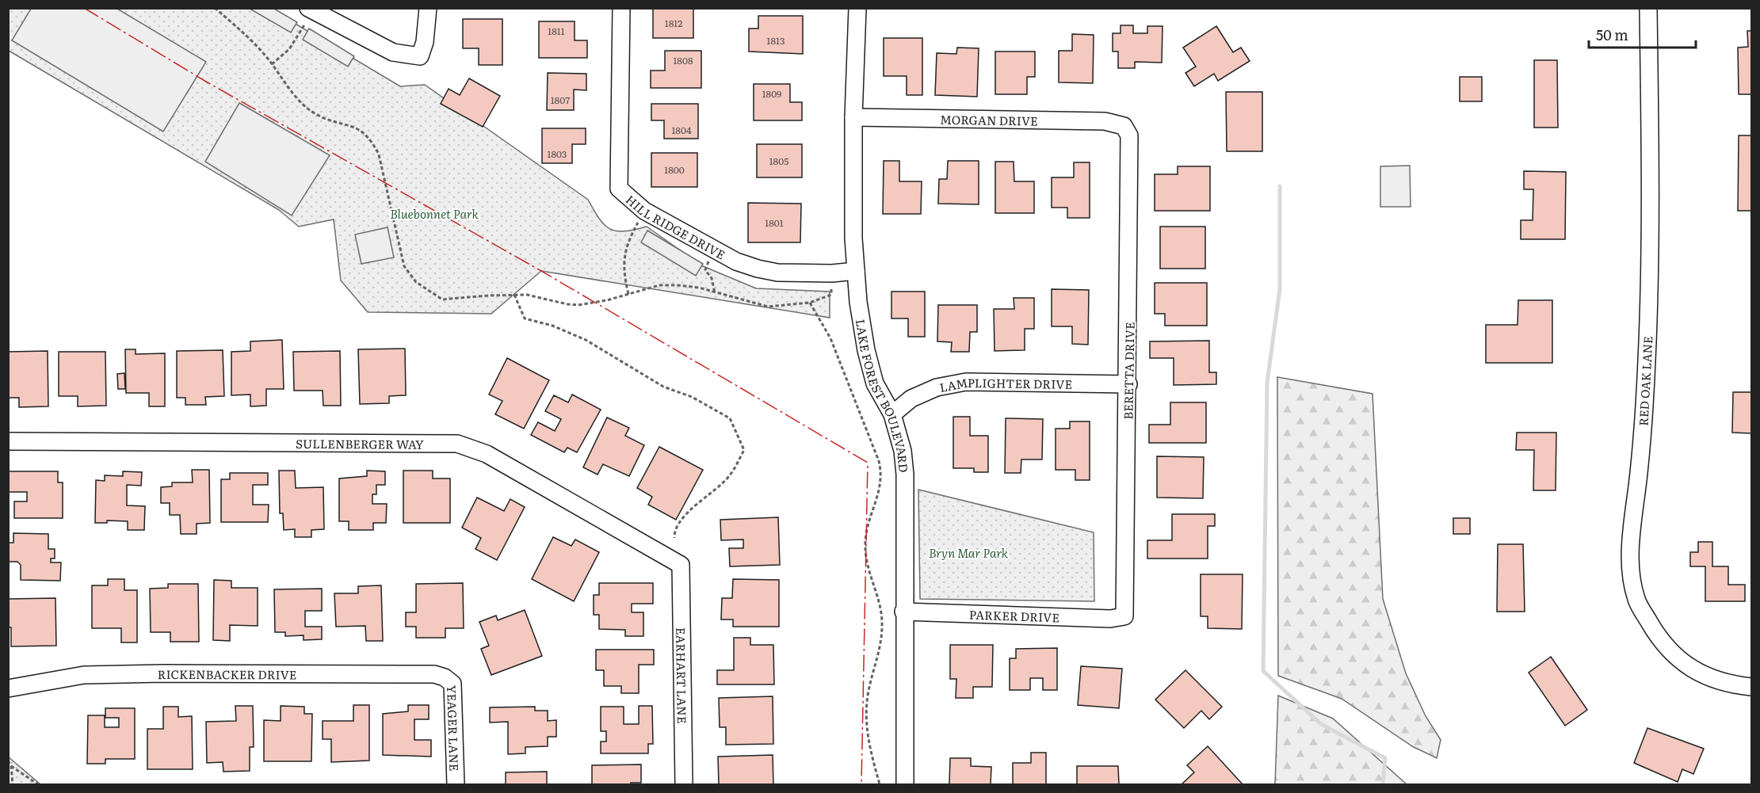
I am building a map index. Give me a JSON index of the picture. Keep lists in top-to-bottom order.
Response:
{
  "streets": {
    "street": [
      "MORGAN DRIVE",
      "HILL RIDGE DRIVE",
      "BERETTA DRIVE",
      "RED OAK LANE",
      "LAMPLIGHTER DRIVE",
      "LAKE FOREST BOULEVARD",
      "SULLENBERGER WAY",
      "PARKER DRIVE",
      "RICKENBACKER DRIVE",
      "EARHART LANE",
      "YEAGER LANE"
    ]
  },
  "crossings": [
    ["MORGAN DRIVE", "BERETTA DRIVE"],
    ["MORGAN DRIVE", "LAKE FOREST BOULEVARD"],
    ["HILL RIDGE DRIVE", "LAKE FOREST BOULEVARD"],
    ["BERETTA DRIVE", "LAMPLIGHTER DRIVE"],
    ["BERETTA DRIVE", "PARKER DRIVE"],
    ["LAMPLIGHTER DRIVE", "LAKE FOREST BOULEVARD"],
    ["LAKE FOREST BOULEVARD", "PARKER DRIVE"],
    ["SULLENBERGER WAY", "EARHART LANE"],
    ["RICKENBACKER DRIVE", "YEAGER LANE"]
  ],
  "parks": ["Bluebonnet Park", "Bryn Mar Park"],
  "house_numbers": [
    "1812",
    "1811",
    "1813",
    "1808",
    "1809",
    "1807",
    "1804",
    "1803",
    "1805",
    "1800",
    "1801"
  ],
  "scale_bar": "50 m"
}
